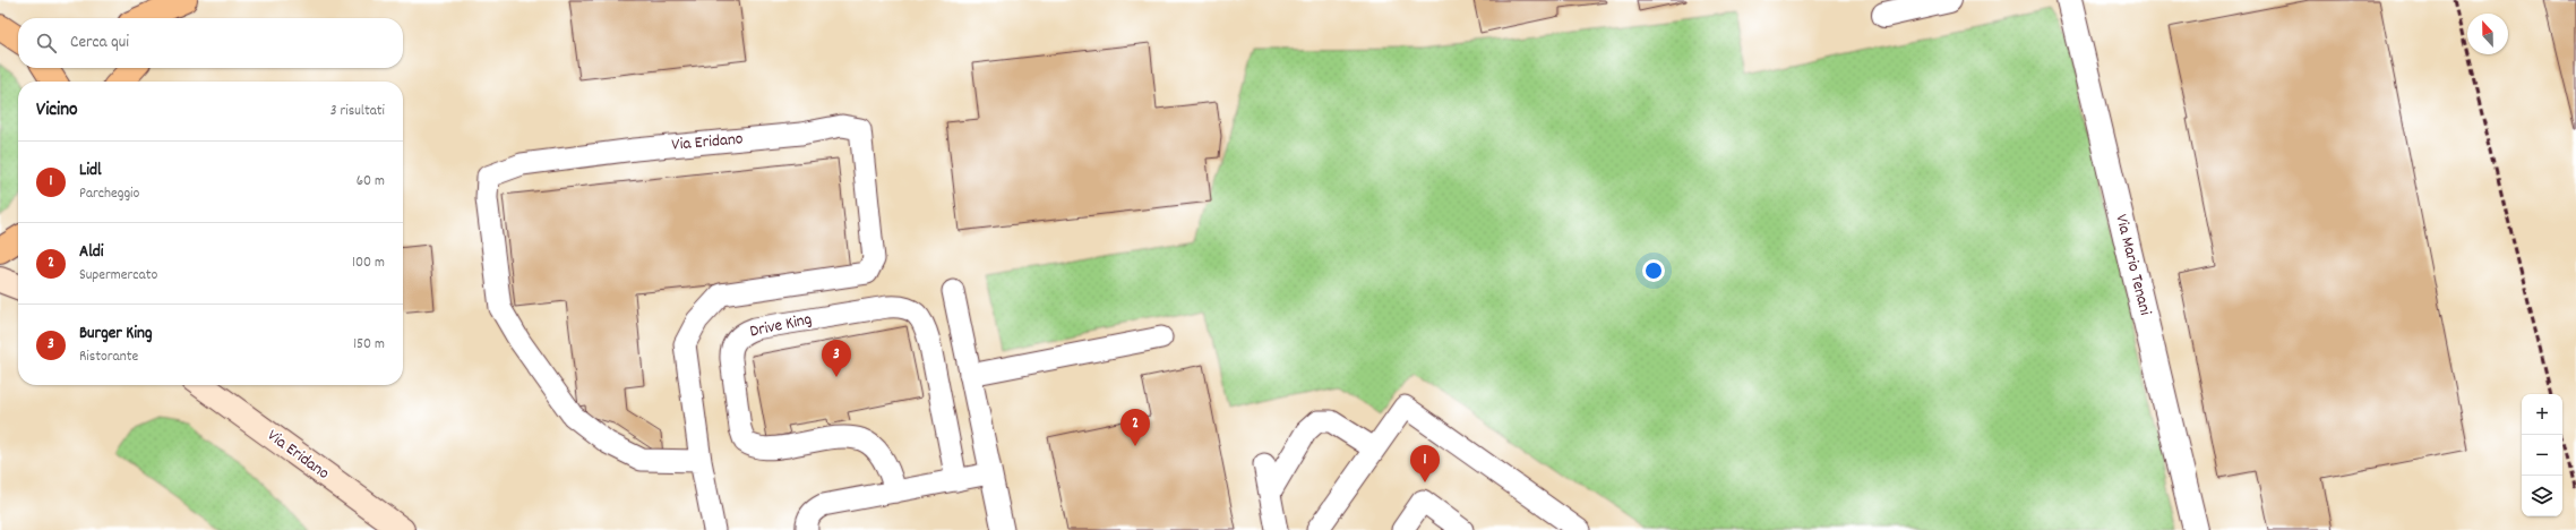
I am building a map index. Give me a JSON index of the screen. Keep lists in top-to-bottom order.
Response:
{
  "streets": {
    "main road": ["Via Eridano"],
    "street": ["Via Mario Tenani"],
    "lane": ["Drive King"]
  },
  "north": "top",
  "page": {
    "search": "Cerca qui",
    "heading": ["Vicino", "3 risultati"],
    "list": [
      {
        "mark": "1",
        "name": "Lidl",
        "note": "Parcheggio",
        "value": "60 m"
      },
      {
        "mark": "2",
        "name": "Aldi",
        "note": "Supermercato",
        "value": "100 m"
      },
      {
        "mark": "3",
        "name": "Burger King",
        "note": "Ristorante",
        "value": "150 m"
      }
    ],
    "pins": ["3", "2", "1"],
    "map_buttons": ["+", "−"]
  }
}
